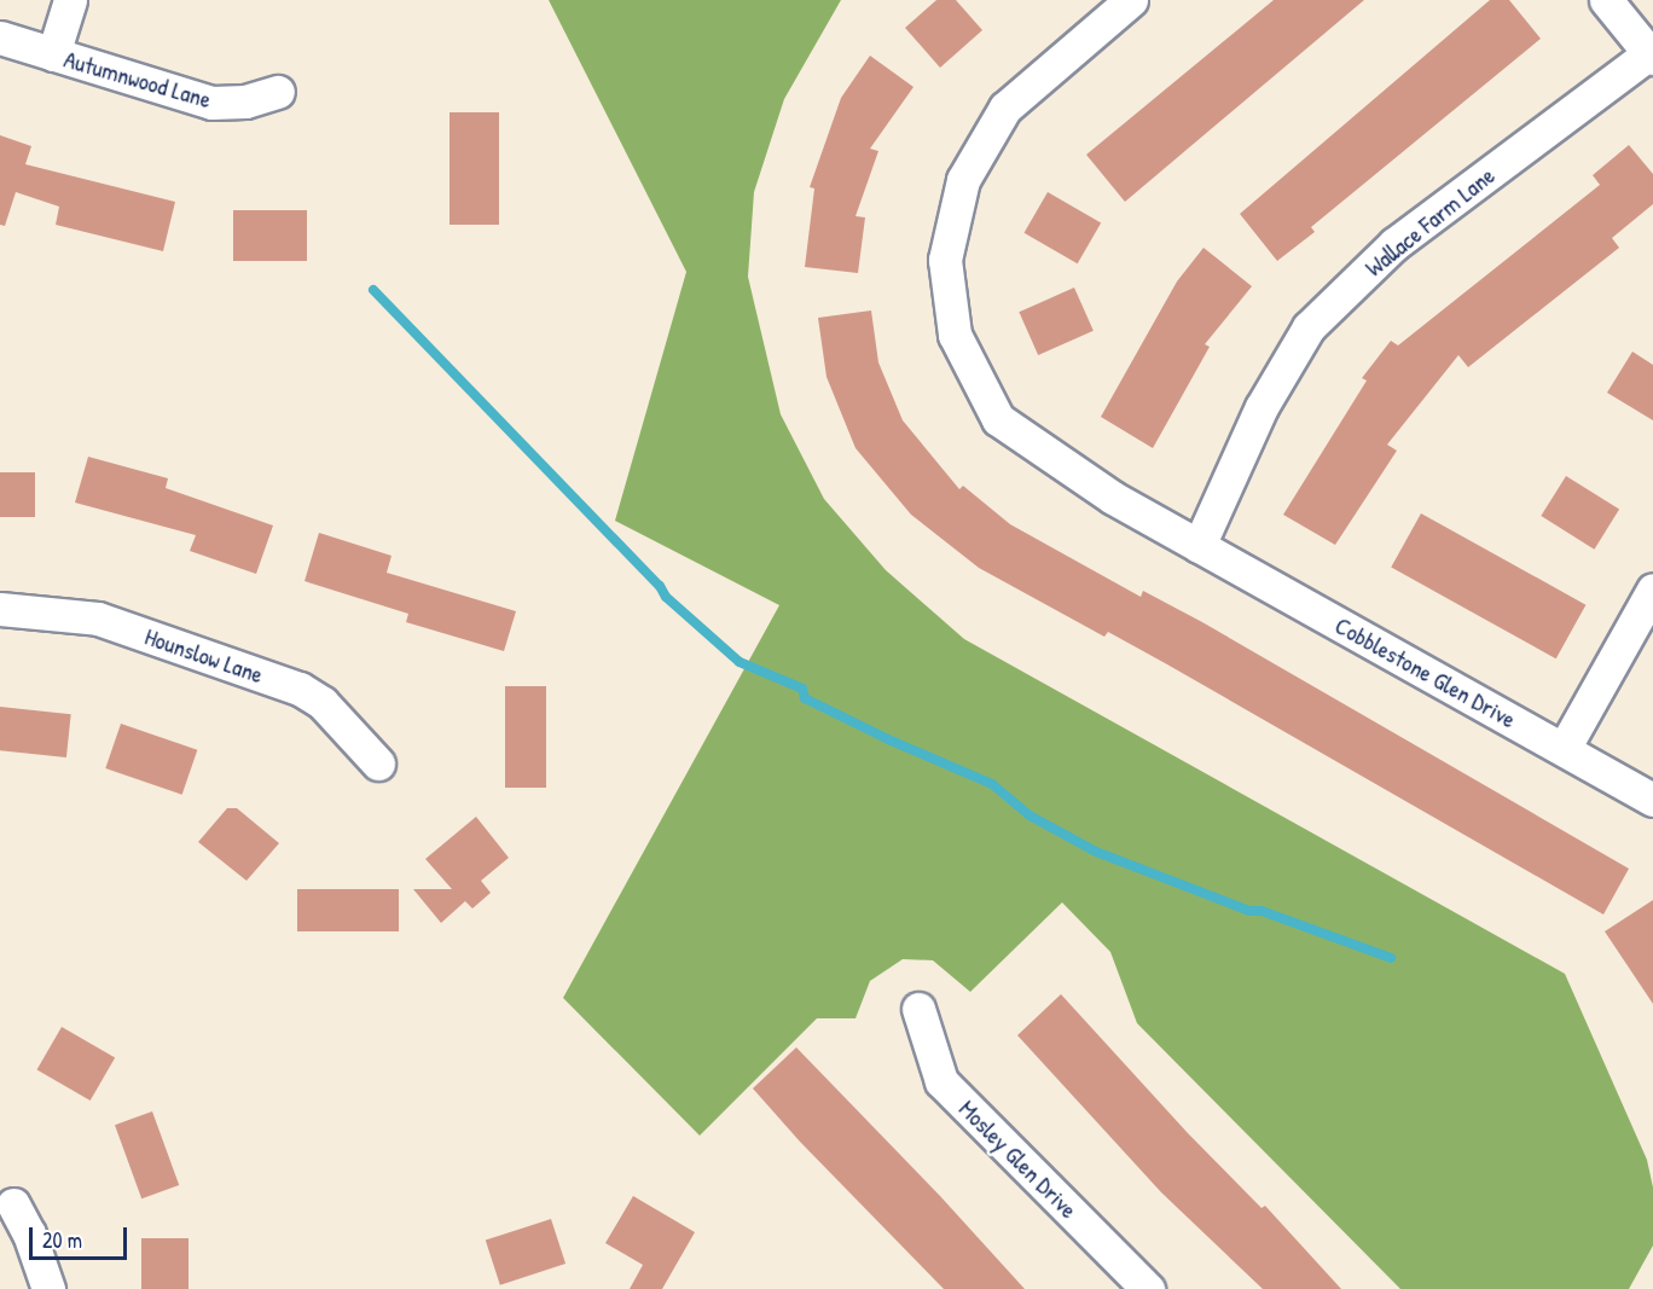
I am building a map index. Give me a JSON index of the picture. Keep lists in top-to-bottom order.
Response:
{
  "streets": {
    "street": [
      "Autumnwood Lane",
      "Wallace Farm Lane",
      "Hounslow Lane",
      "Cobblestone Glen Drive",
      "Mosley Glen Drive"
    ]
  },
  "crossings": [
    ["Wallace Farm Lane", "Cobblestone Glen Drive"]
  ],
  "scale_bar": "20 m"
}
